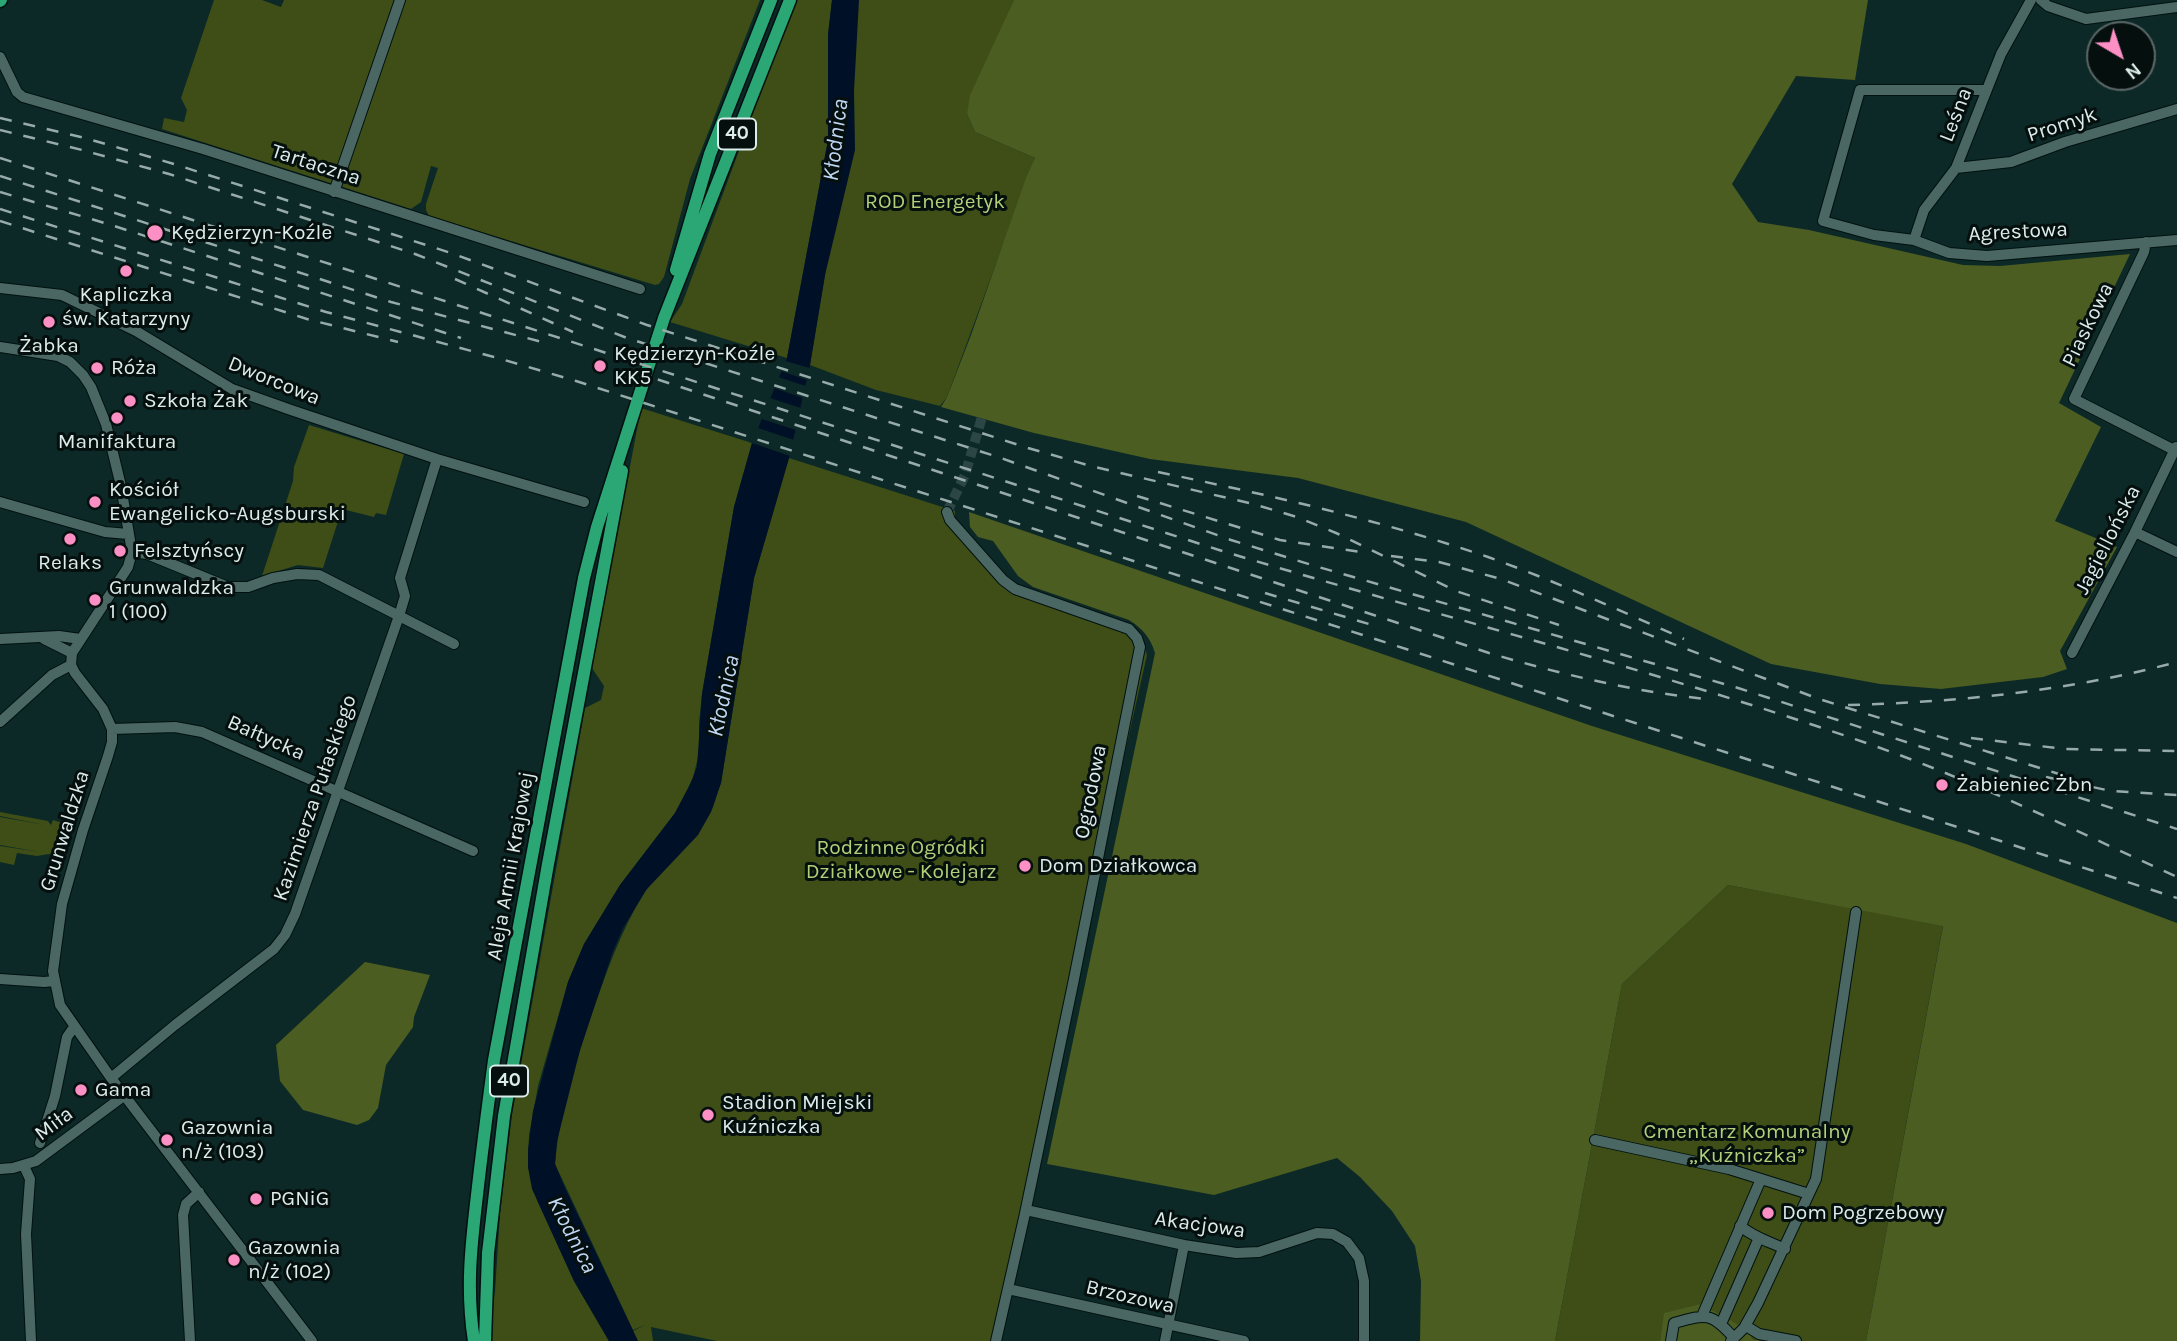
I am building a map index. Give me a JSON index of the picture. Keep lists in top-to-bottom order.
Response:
{
  "streets": {
    "main road": ["40", "Aleja Armii Krajowej"],
    "street": [
      "Leśna",
      "Promyk",
      "Tartaczna",
      "Agrestowa",
      "Piaskowa",
      "Dworcowa",
      "Jagiellońska",
      "Bałtycka",
      "Ogrodowa",
      "Kazimierza Pułaskiego",
      "Grunwaldzka",
      "Miła",
      "Akacjowa",
      "Brzozowa"
    ]
  },
  "crossings": [
    ["Leśna", "Promyk"],
    ["Leśna", "Agrestowa"],
    ["Agrestowa", "Piaskowa"],
    ["Piaskowa", "Jagiellońska"],
    ["Dworcowa", "Kazimierza Pułaskiego"],
    ["Bałtycka", "Kazimierza Pułaskiego"],
    ["Bałtycka", "Grunwaldzka"],
    ["Ogrodowa", "Akacjowa"],
    ["Ogrodowa", "Brzozowa"],
    ["Kazimierza Pułaskiego", "Grunwaldzka"],
    ["Grunwaldzka", "Miła"]
  ],
  "water": ["Kłodnica"],
  "parks": ["ROD Energetyk", "Rodzinne Ogródki Działkowe - Kolejarz", "Cmentarz Komunalny „Kuźniczka”"],
  "places": [
    "Kędzierzyn-Koźle",
    "Kapliczka św. Katarzyny",
    "Żabka",
    "Kędzierzyn-Koźle KK5",
    "Róża",
    "Szkoła Żak",
    "Manifaktura",
    "Kościół Ewangelicko-Augsburski",
    "Relaks",
    "Felsztyńscy",
    "Grunwaldzka 1 (100)",
    "Żabieniec Żbn",
    "Dom Działkowca",
    "Gama",
    "Stadion Miejski Kuźniczka",
    "Gazownia n/ż (103)",
    "PGNiG",
    "Dom Pogrzebowy",
    "Gazownia n/ż (102)"
  ],
  "north": "bottom right"
}
